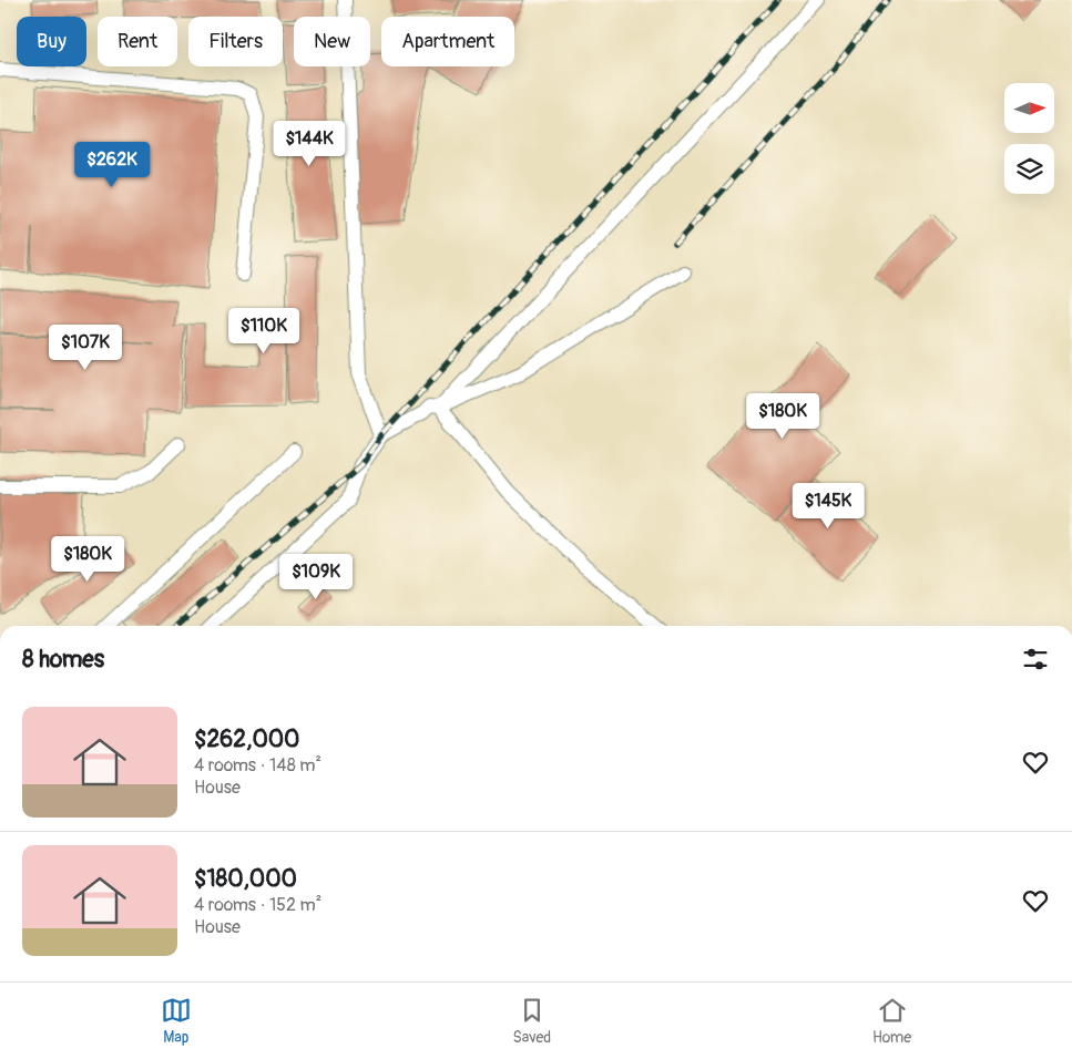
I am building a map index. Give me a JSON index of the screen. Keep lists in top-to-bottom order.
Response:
{
  "north": "right",
  "page": {
    "chip": [
      "Buy",
      "Rent",
      "Filters",
      "New",
      "Apartment"
    ],
    "price": [
      "$144K",
      "$262K",
      "$110K",
      "$107K",
      "$180K",
      "$145K",
      "$180K",
      "$109K"
    ],
    "heading": "8 homes",
    "list": [
      {
        "name": "$262,000",
        "note": "4 rooms · 148 m² · House"
      },
      {
        "name": "$180,000",
        "note": "4 rooms · 152 m² · House"
      }
    ],
    "tabs": ["Map", "Saved", "Home"]
  }
}
